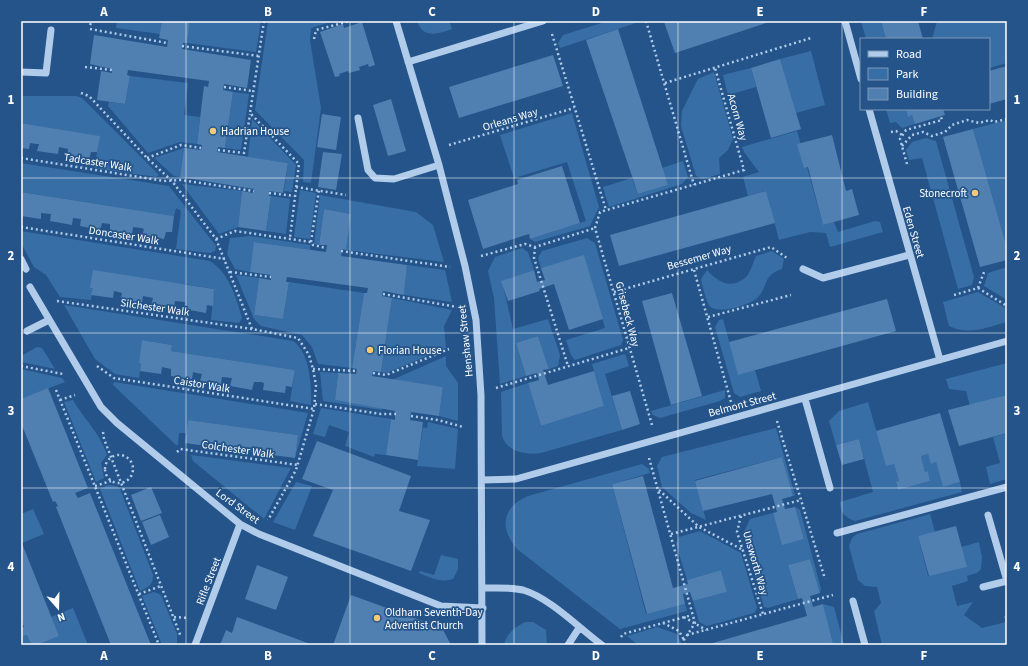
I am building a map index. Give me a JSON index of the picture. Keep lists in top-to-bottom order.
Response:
{
  "streets": {
    "street": [
      "Eden Street",
      "Henshaw Street",
      "Belmont Street",
      "Lord Street",
      "Rifle Street"
    ],
    "path": [
      "Acorn Way",
      "Orleans Way",
      "Tadcaster Walk",
      "Doncaster Walk",
      "Bessemer Way",
      "Silchester Walk",
      "Grisebeck Way",
      "Caistor Walk",
      "Colchester Walk",
      "Unsworth Way"
    ]
  },
  "crossings": [
    ["Eden Street", "Belmont Street"],
    ["Bessemer Way", "Grisebeck Way"],
    ["Henshaw Street", "Belmont Street"],
    ["Henshaw Street", "Lord Street"],
    ["Lord Street", "Rifle Street"]
  ],
  "places": [
    "Hadrian House",
    "Stonecroft",
    "Florian House",
    "Oldham Seventh-Day Adventist Church"
  ],
  "legend": ["Road", "Park", "Building"],
  "north": "bottom",
  "grid": {
    "columns": [
      "A",
      "B",
      "C",
      "D",
      "E",
      "F"
    ],
    "rows": [
      "1",
      "2",
      "3",
      "4"
    ]
  }
}
